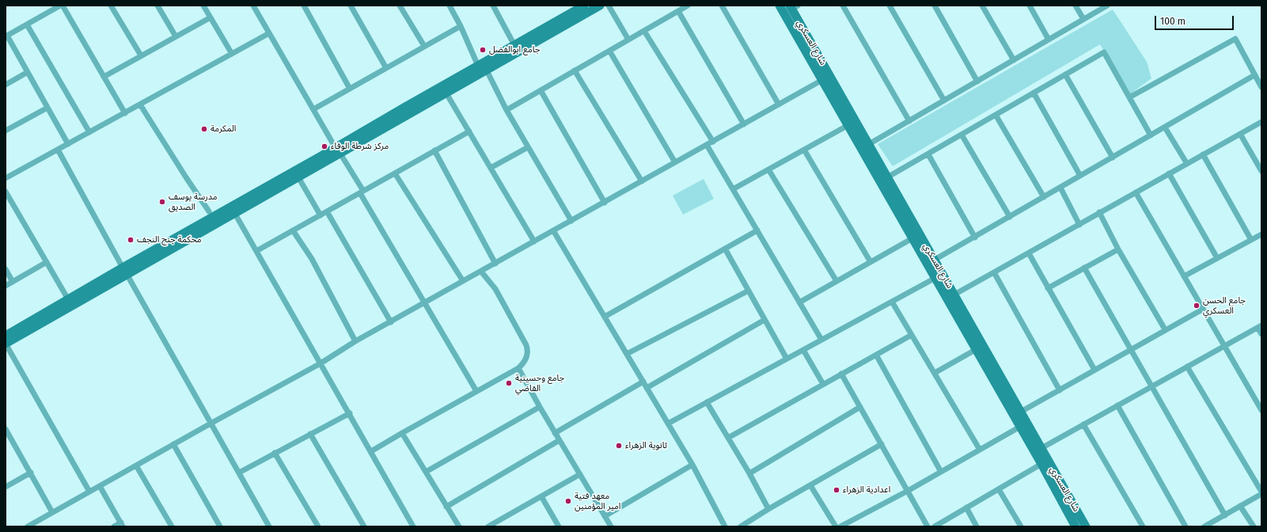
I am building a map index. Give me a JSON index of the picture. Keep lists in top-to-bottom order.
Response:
{
  "streets": {
    "street": ["شارع العسكري"]
  },
  "places": [
    "جامع ابوالفضل",
    "المكرمة",
    "مركز شرطة الوفاء",
    "مدرسة يوسف الصديق",
    "محكمة جنح النجف",
    "جامع الحسن العسكري",
    "جامع وحسينية القاضي",
    "ثانوية الزهراء",
    "اعدادية الزهراء",
    "معهد فتية امير المؤمنين"
  ],
  "scale_bar": "100 m"
}
